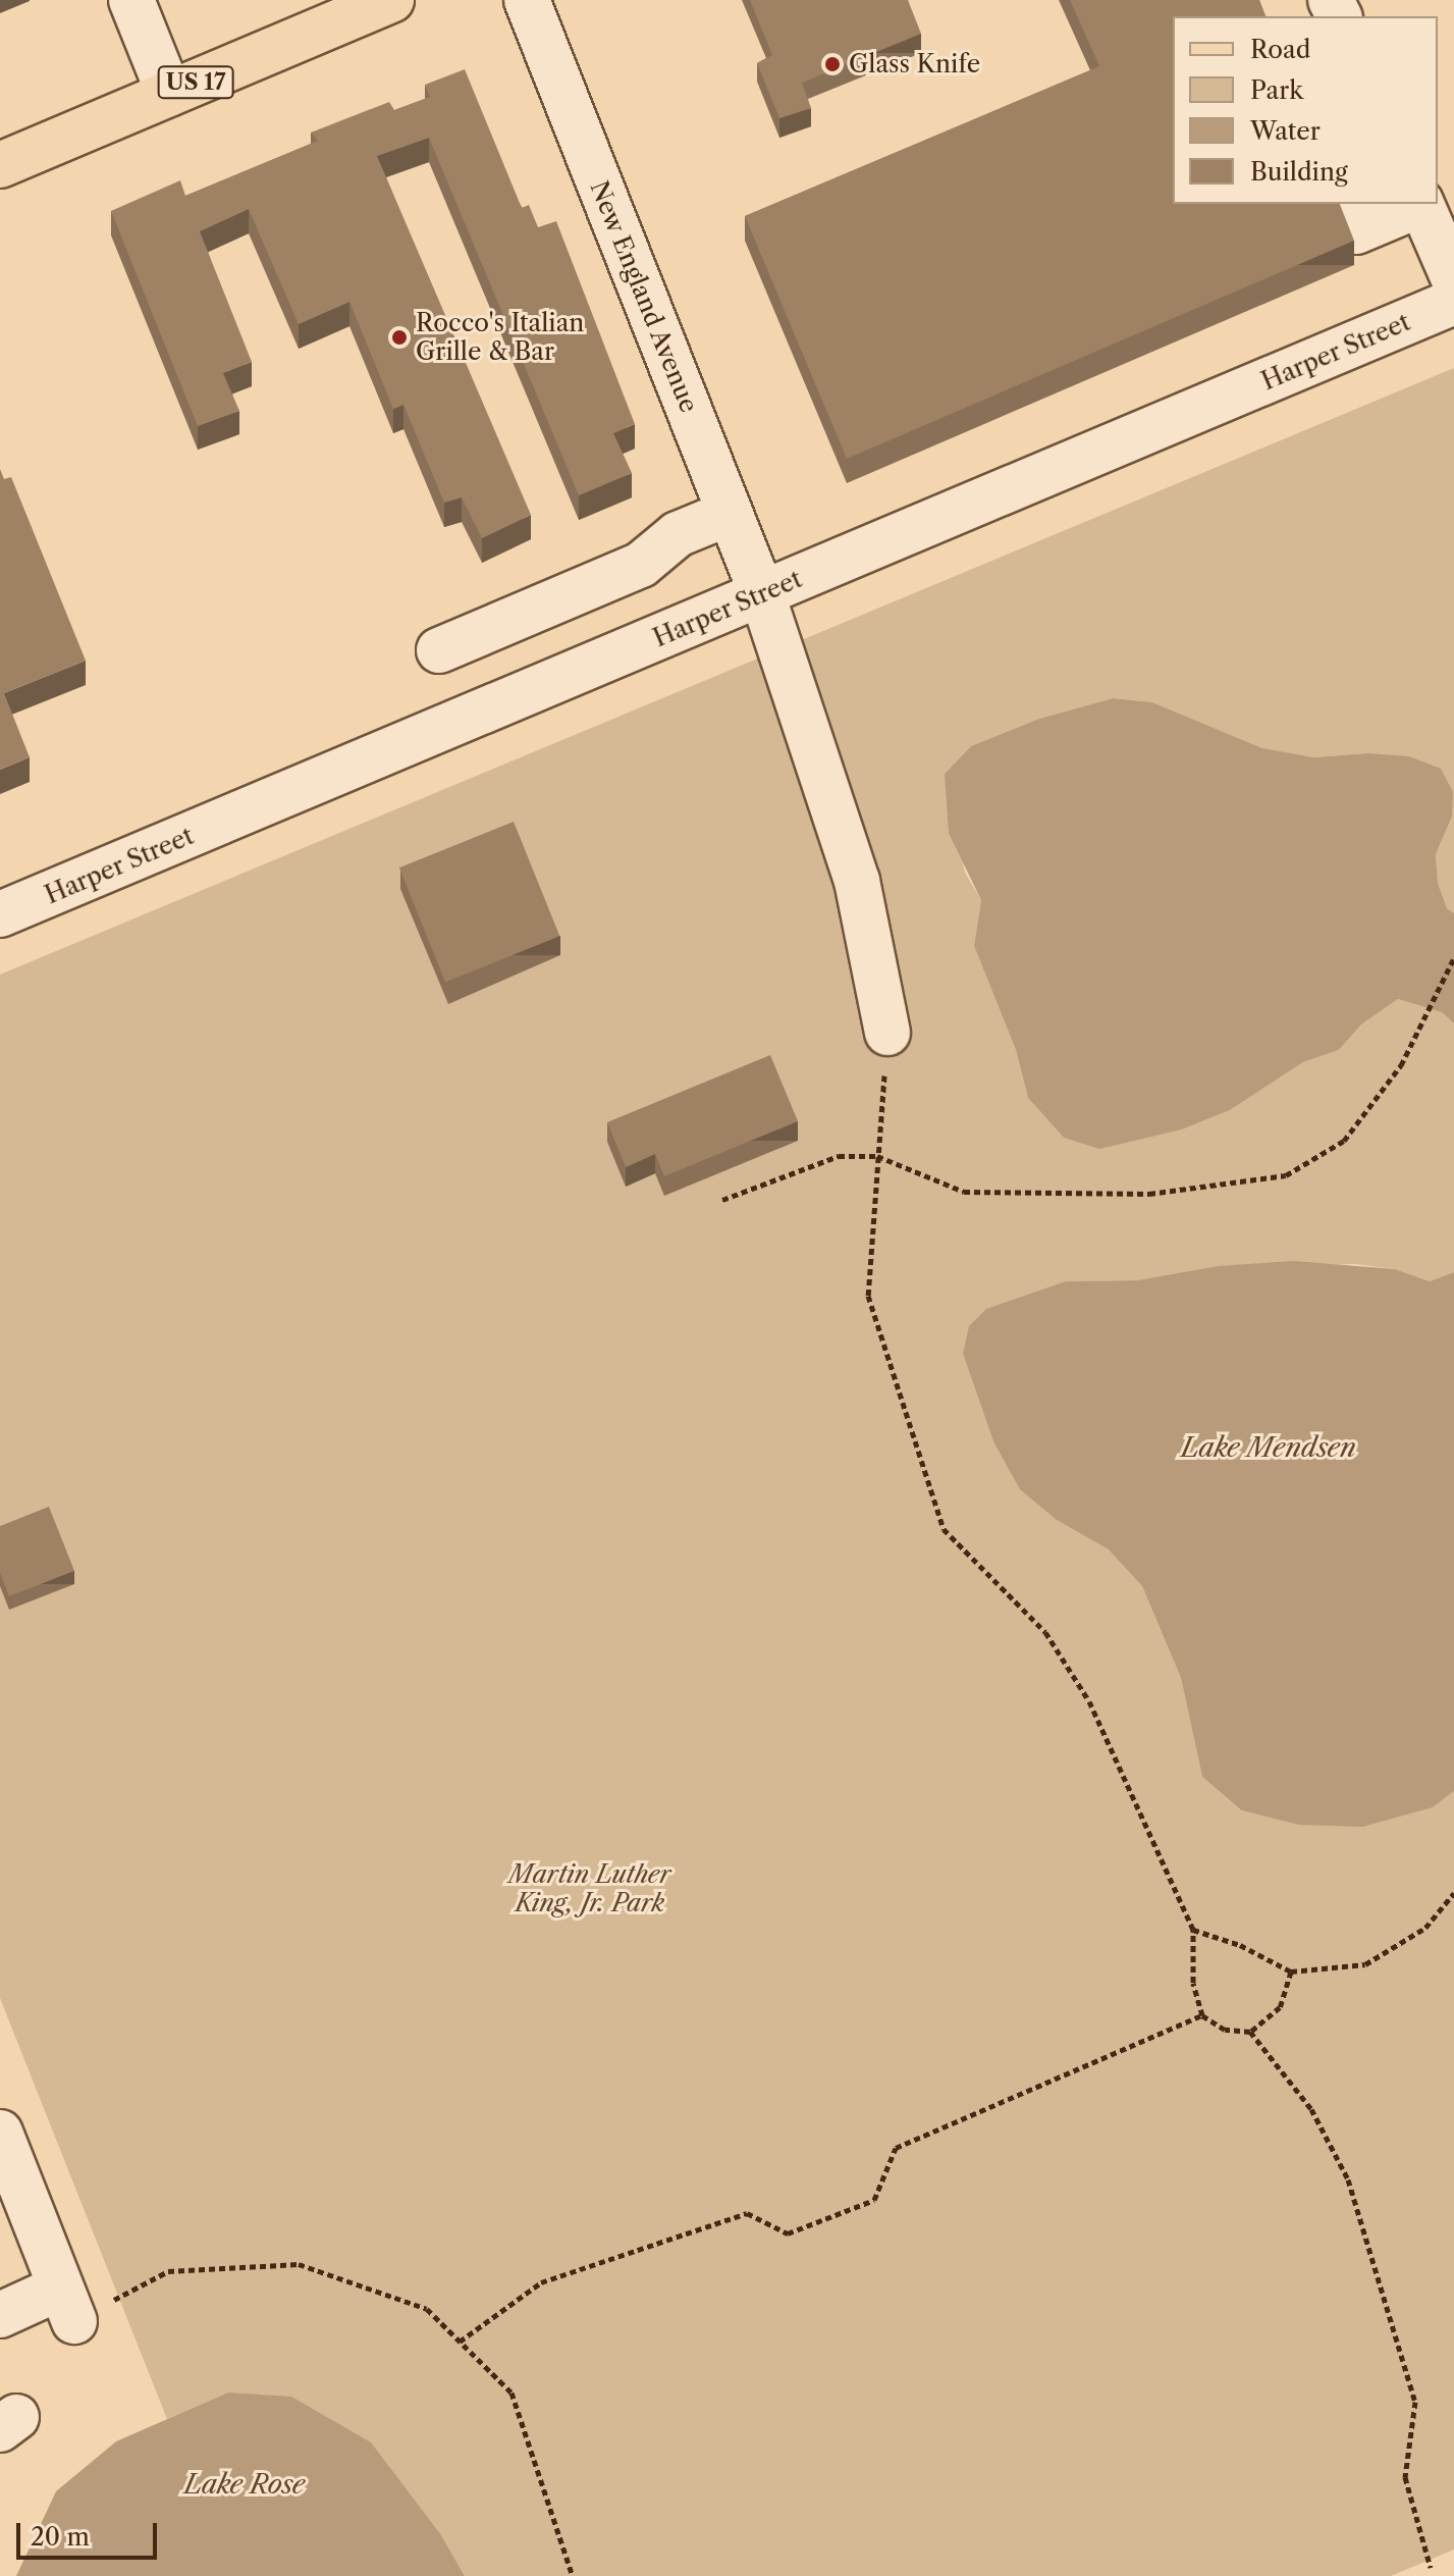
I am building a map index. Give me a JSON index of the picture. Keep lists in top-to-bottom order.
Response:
{
  "streets": {
    "main road": ["US 17"],
    "street": ["New England Avenue", "Harper Street"]
  },
  "crossings": [
    ["New England Avenue", "Harper Street"]
  ],
  "water": ["Lake Mendsen", "Lake Rose"],
  "parks": ["Martin Luther King, Jr. Park"],
  "places": ["Glass Knife", "Rocco's Italian Grille & Bar"],
  "legend": [
    "Road",
    "Park",
    "Water",
    "Building"
  ],
  "scale_bar": "20 m"
}
